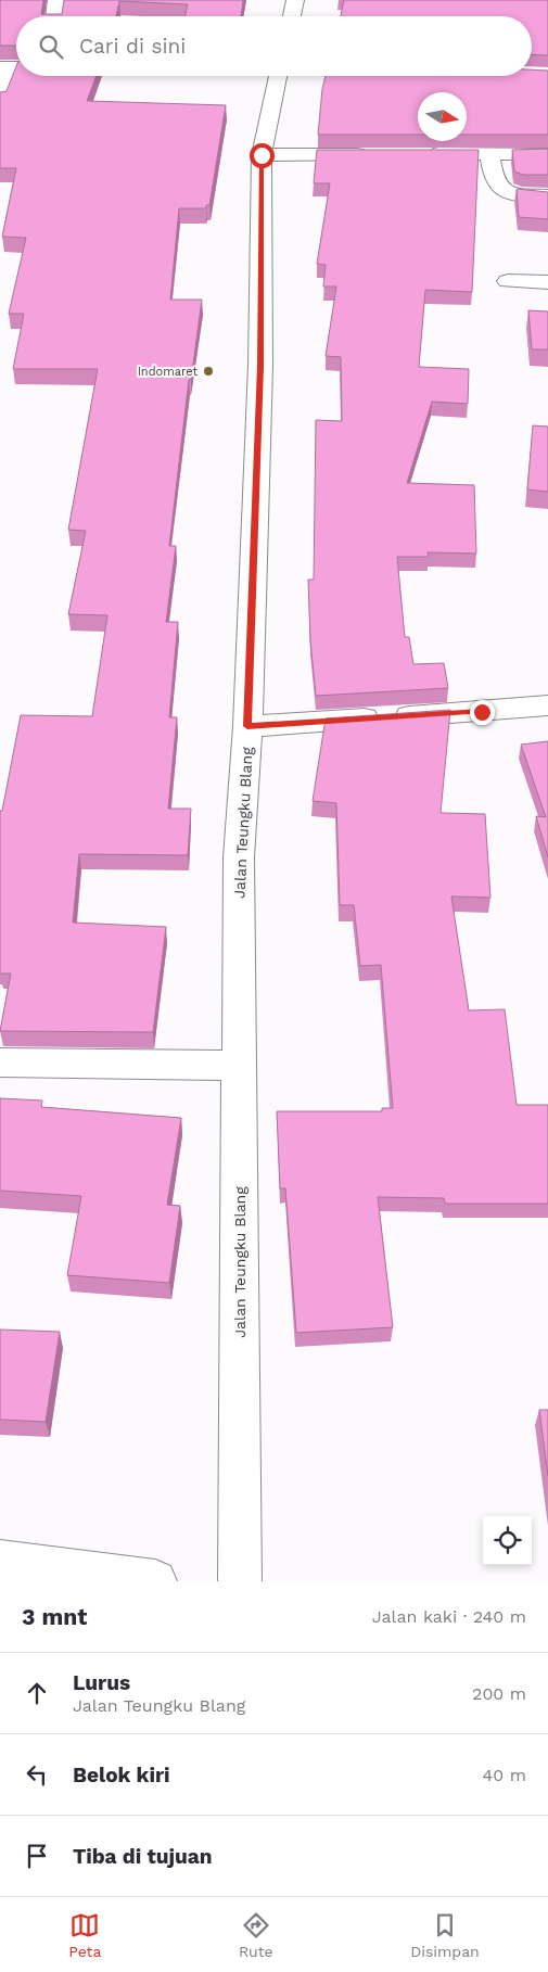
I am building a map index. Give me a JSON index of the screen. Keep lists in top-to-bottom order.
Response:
{
  "streets": {
    "street": ["Jalan Teungku Blang"]
  },
  "places": ["Indomaret"],
  "north": "right",
  "page": {
    "search": "Cari di sini",
    "heading": ["3 mnt", "Jalan kaki · 240 m"],
    "list": [
      ["Lurus", "Jalan Teungku Blang", "200 m"],
      ["Belok kiri", "40 m"],
      "Tiba di tujuan"
    ],
    "nav": ["Peta", "Rute", "Disimpan"]
  }
}
